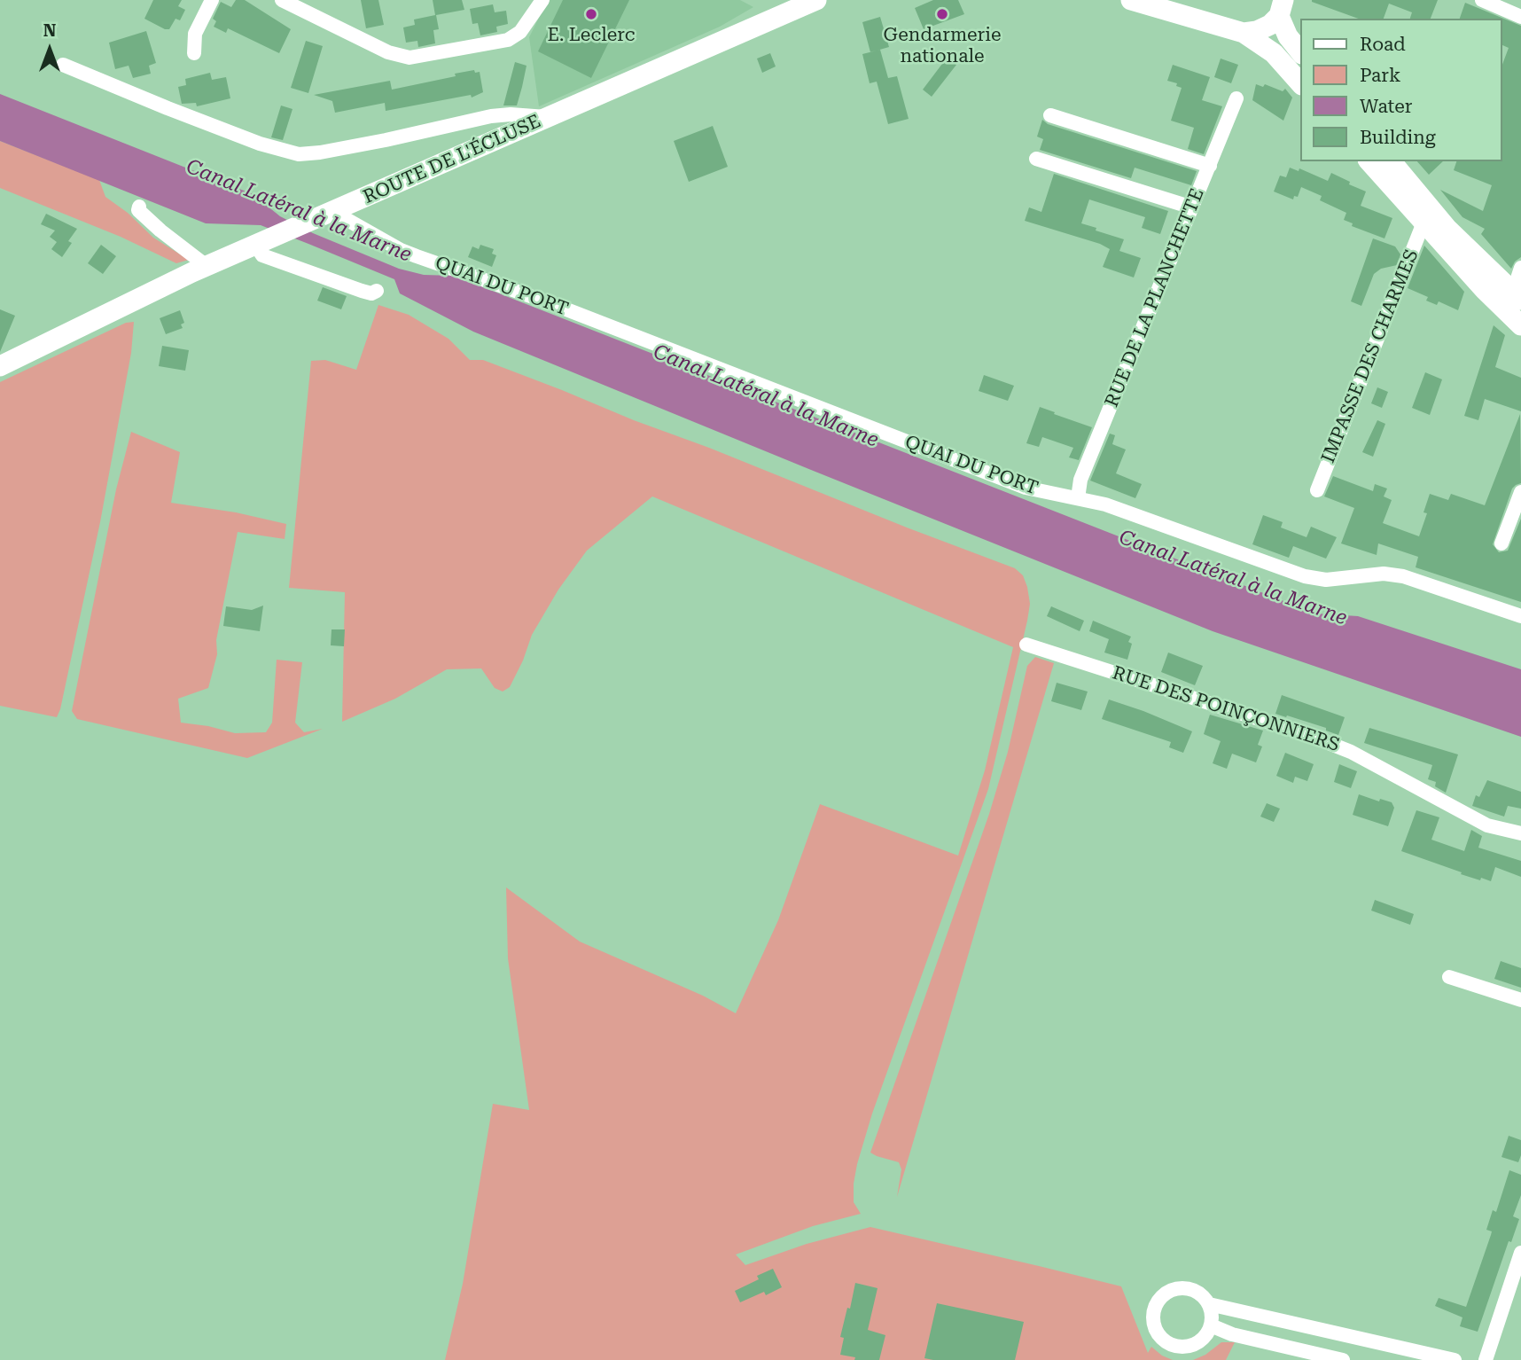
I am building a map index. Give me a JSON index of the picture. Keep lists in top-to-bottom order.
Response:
{
  "streets": {
    "main road": ["ROUTE DE L'ÉCLUSE"],
    "street": [
      "QUAI DU PORT",
      "RUE DE LA PLANCHETTE",
      "IMPASSE DES CHARMES",
      "RUE DES POINÇONNIERS"
    ]
  },
  "crossings": [
    ["ROUTE DE L'ÉCLUSE", "QUAI DU PORT"],
    ["QUAI DU PORT", "RUE DE LA PLANCHETTE"]
  ],
  "water": ["Canal Latéral à la Marne"],
  "places": ["E. Leclerc", "Gendarmerie nationale"],
  "legend": [
    "Road",
    "Park",
    "Water",
    "Building"
  ],
  "north": "top"
}
